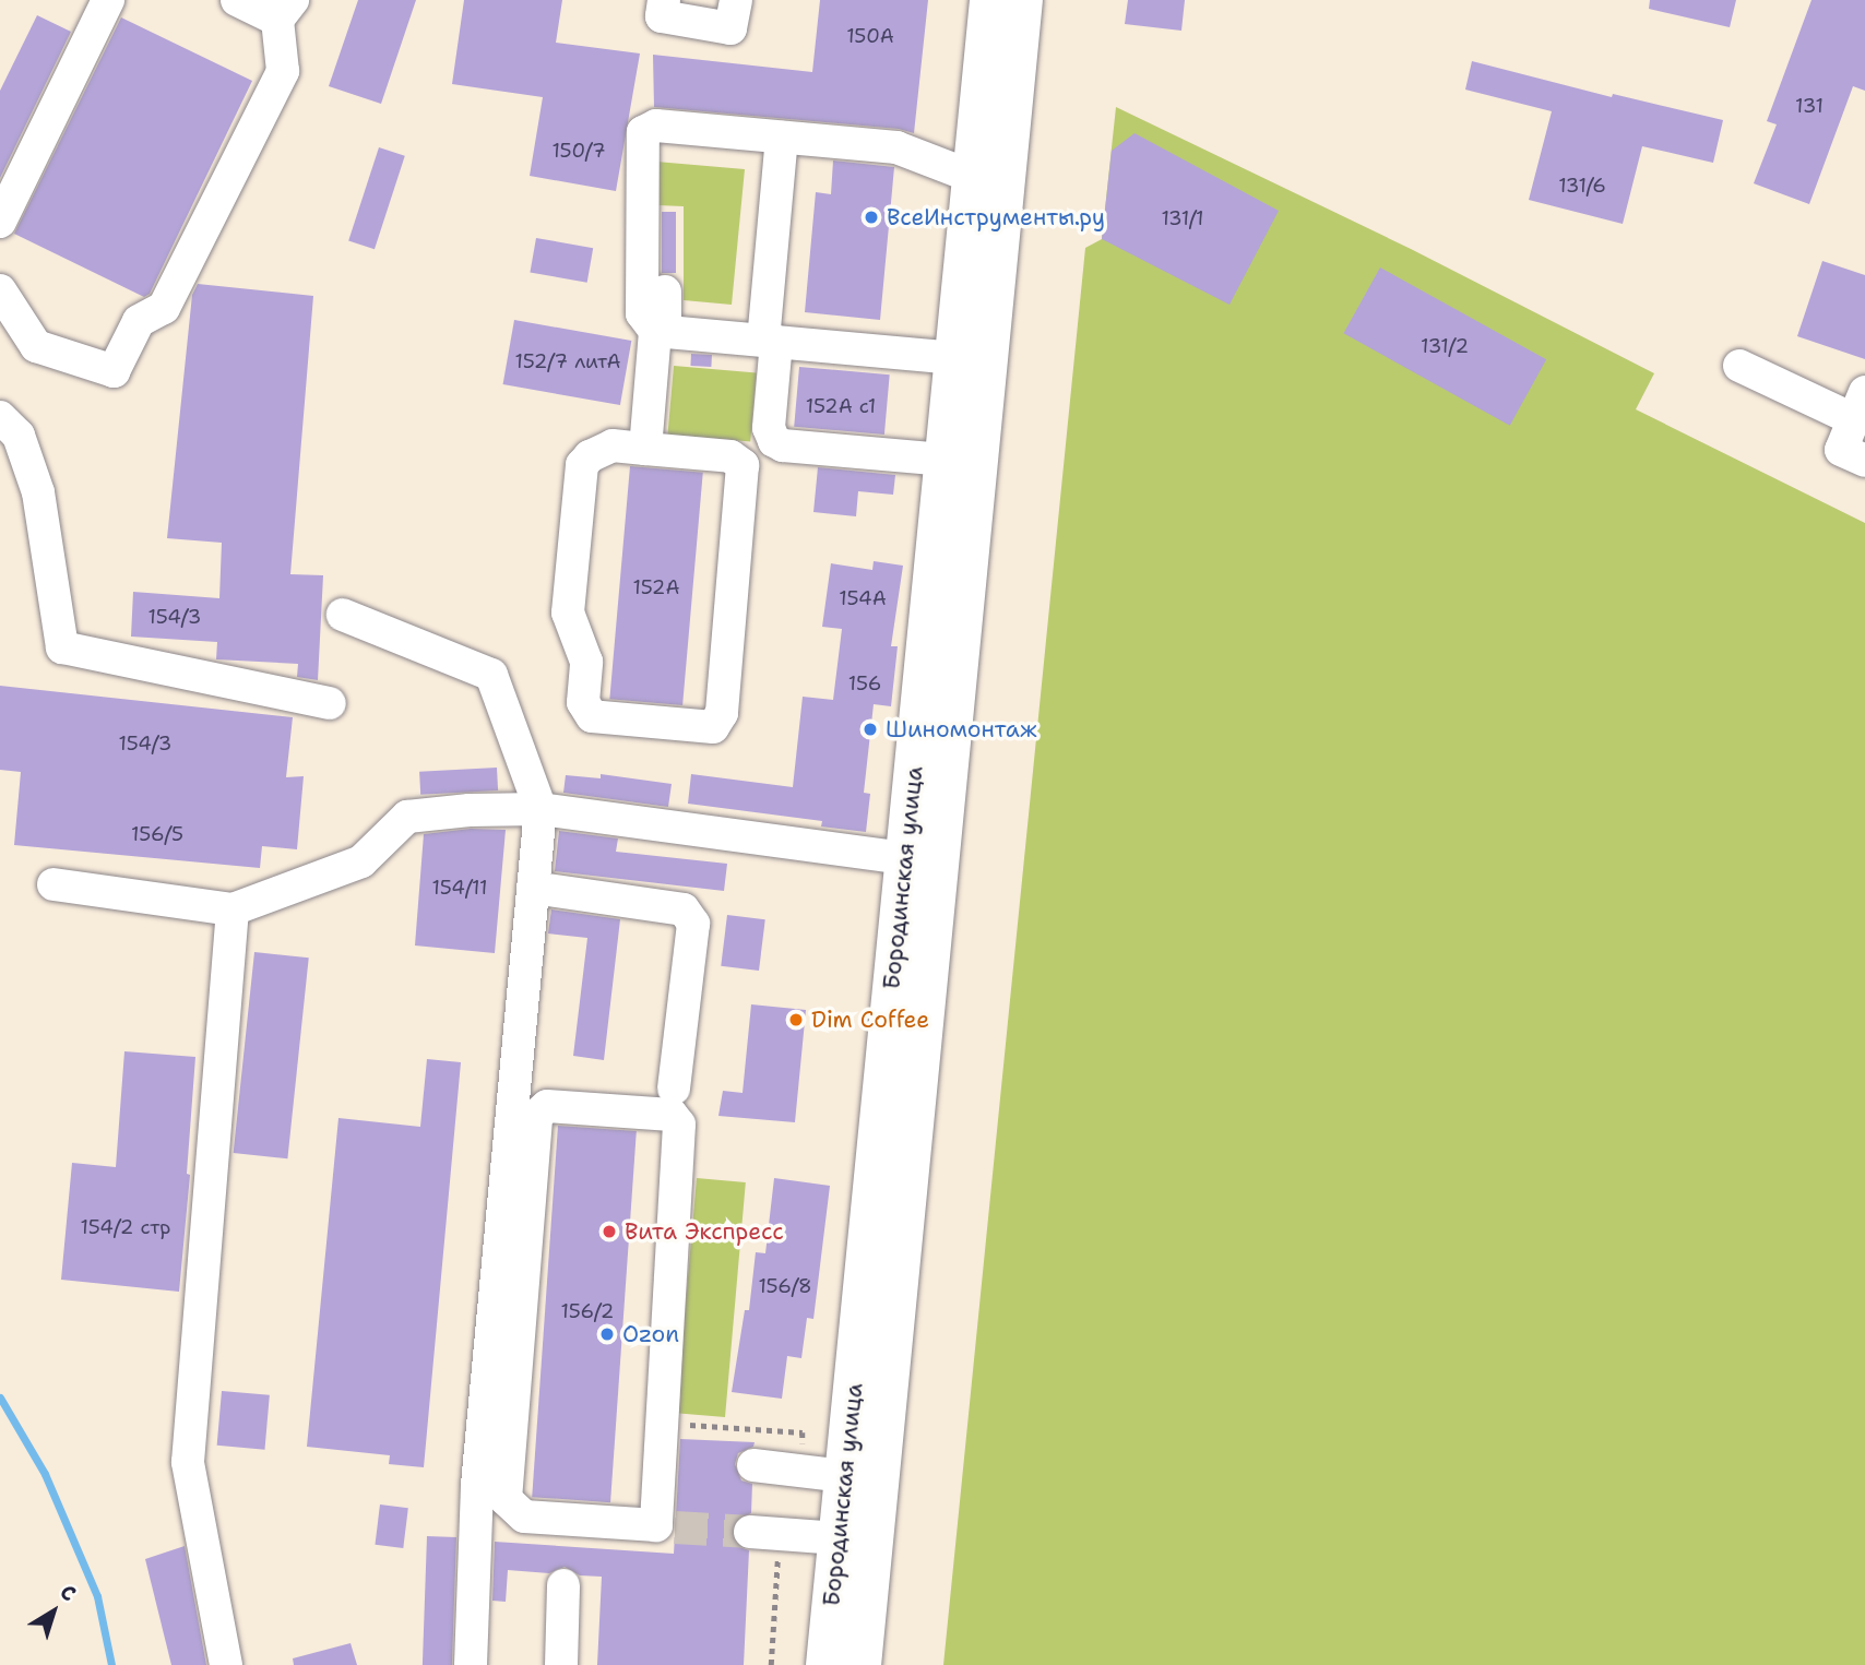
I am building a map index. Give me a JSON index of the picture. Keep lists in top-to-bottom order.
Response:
{
  "streets": {
    "main road": ["Бородинская улица"]
  },
  "places": [
    "ВсеИнструменты.ру",
    "Шиномонтаж",
    "Dim Coffee",
    "Вита Экспресс",
    "Ozon"
  ],
  "house_numbers": [
    "150А",
    "131",
    "150/7",
    "131/6",
    "131/1",
    "131/2",
    "152/7 литА",
    "152А с1",
    "152А",
    "154А",
    "154/3",
    "156",
    "154/3",
    "156/5",
    "154/11",
    "154/2 стр",
    "156/8",
    "156/2"
  ],
  "north": "top right"
}
